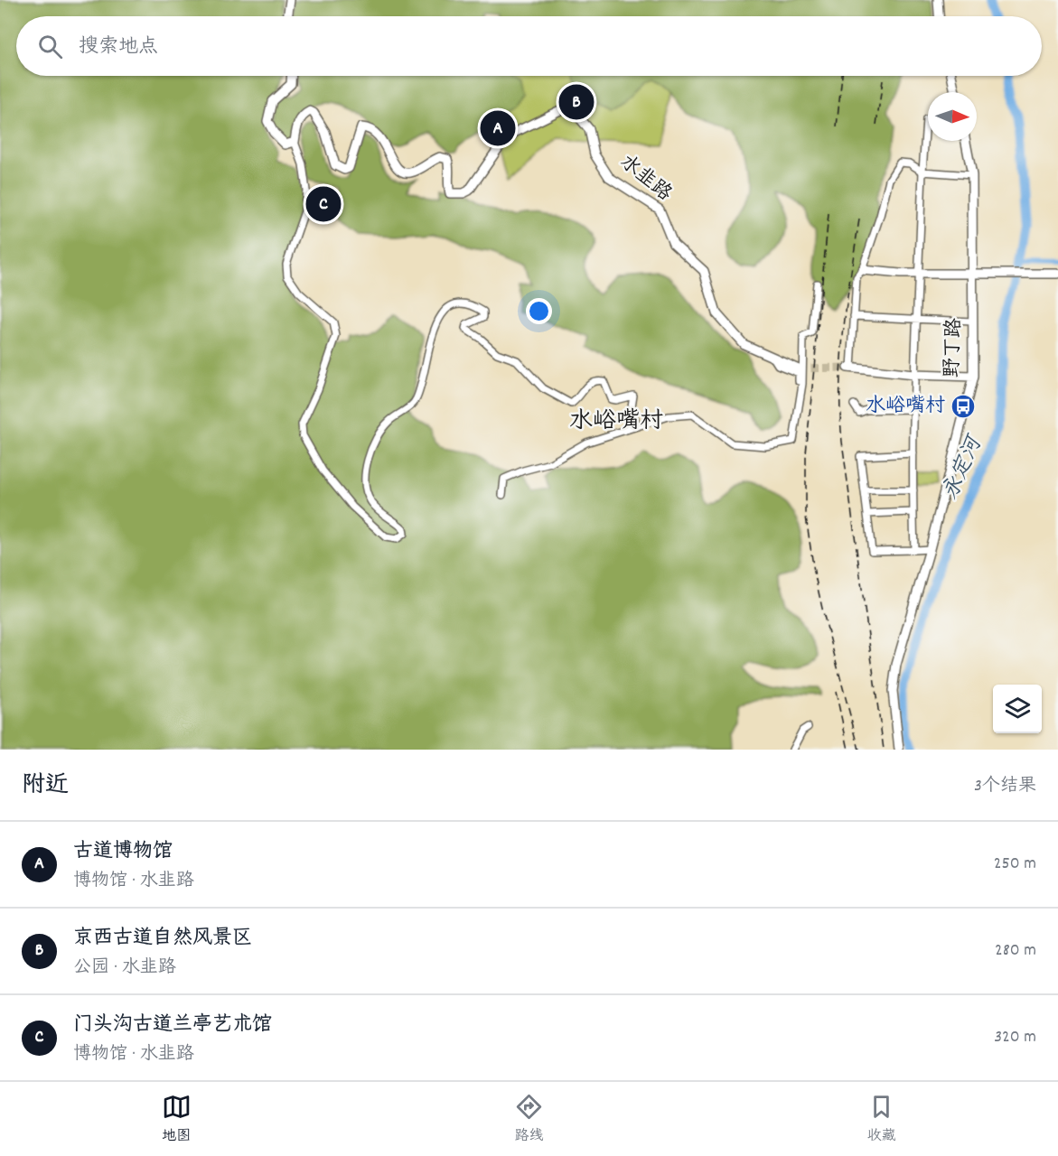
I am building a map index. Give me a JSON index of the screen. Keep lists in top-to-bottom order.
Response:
{
  "streets": {
    "street": ["水韭路", "野丁路"]
  },
  "districts": ["水峪嘴村"],
  "water": ["永定河"],
  "places": {
    "bus stop": ["水峪嘴村"]
  },
  "north": "right",
  "page": {
    "search": "搜索地点",
    "pins": ["B", "A", "C"],
    "heading": ["附近", "3个结果"],
    "list": [
      {
        "mark": "A",
        "name": "古道博物馆",
        "note": "博物馆 · 水韭路",
        "value": "250 m"
      },
      {
        "mark": "B",
        "name": "京西古道自然风景区",
        "note": "公园 · 水韭路",
        "value": "280 m"
      },
      {
        "mark": "C",
        "name": "门头沟古道兰亭艺术馆",
        "note": "博物馆 · 水韭路",
        "value": "320 m"
      }
    ],
    "nav": ["地图", "路线", "收藏"]
  }
}
